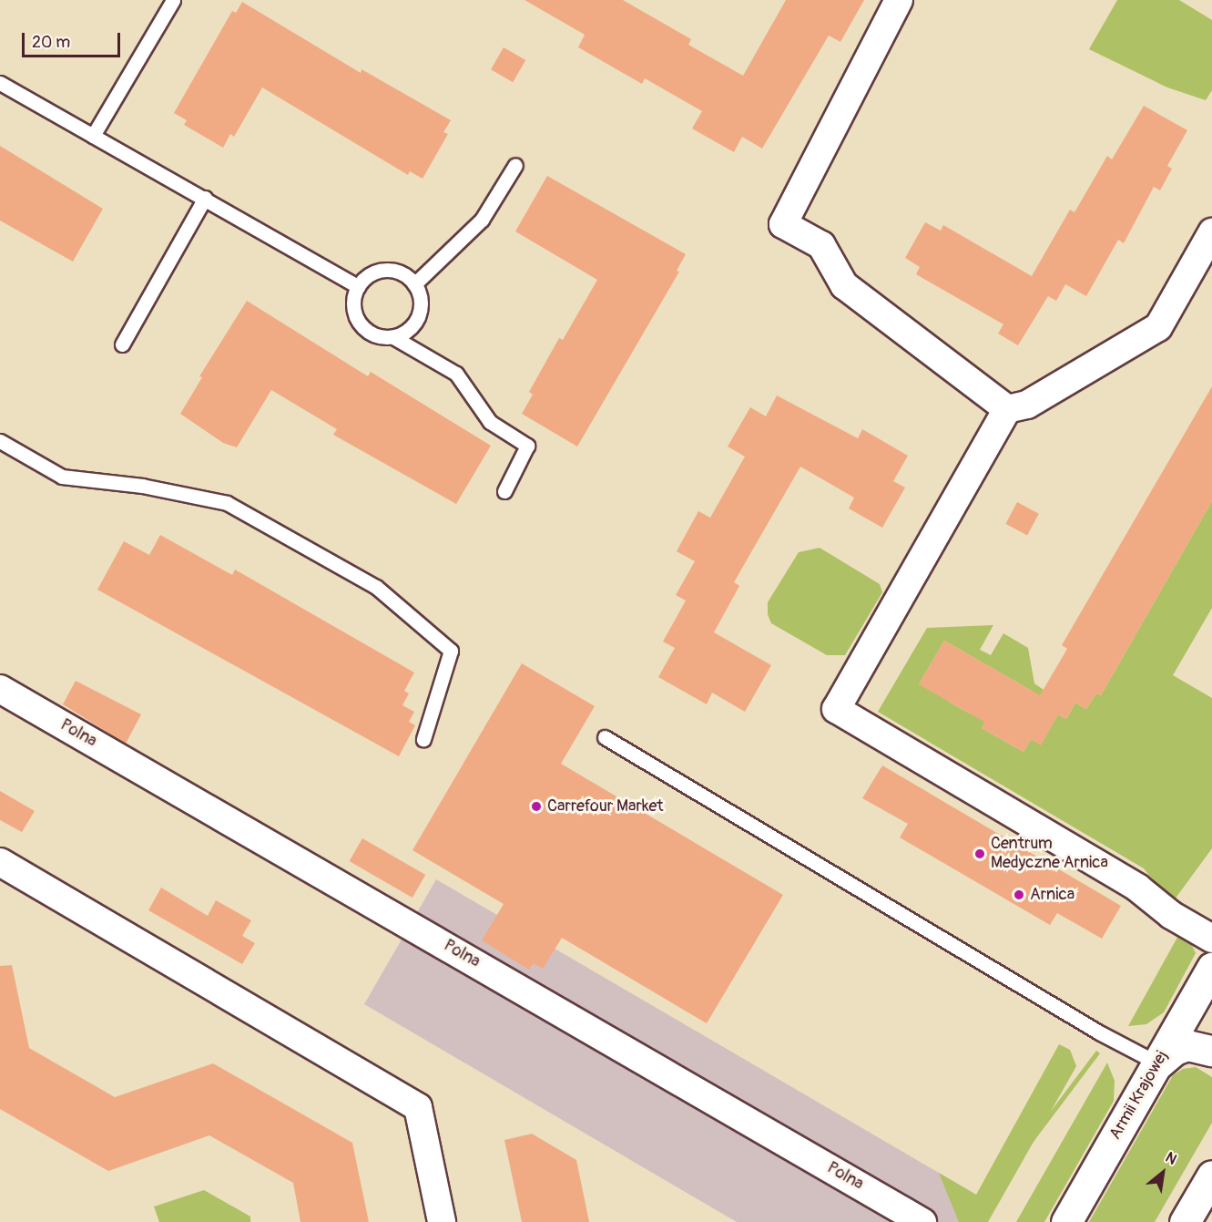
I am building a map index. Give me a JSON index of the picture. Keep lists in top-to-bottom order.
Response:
{
  "streets": {
    "main road": ["Armii Krajowej"],
    "street": ["Polna"]
  },
  "places": ["Carrefour Market", "Centrum Medyczne Arnica", "Arnica"],
  "scale_bar": "20 m",
  "north": "top right"
}
